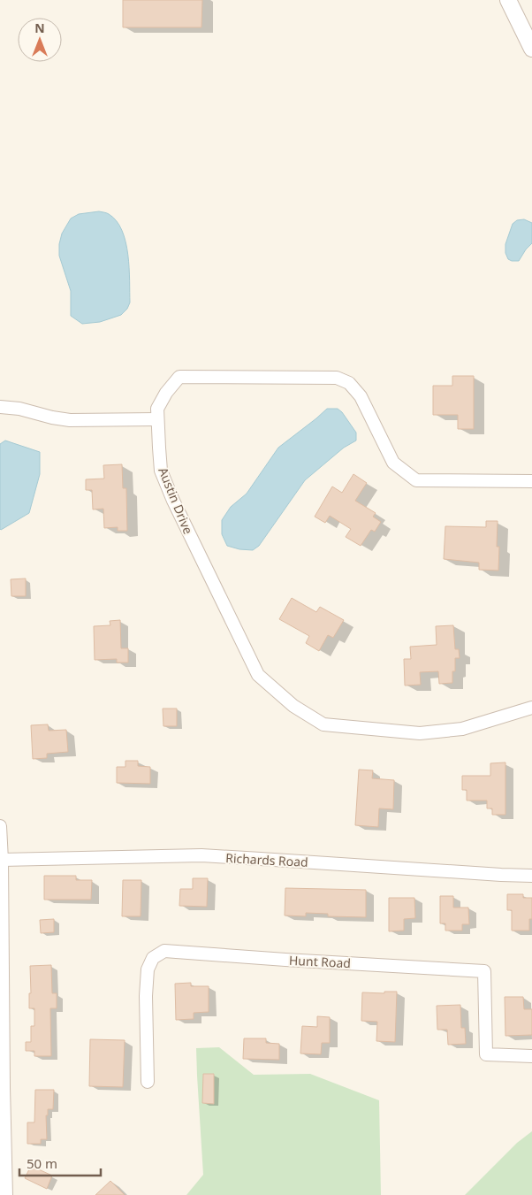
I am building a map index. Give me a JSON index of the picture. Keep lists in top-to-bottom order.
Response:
{
  "streets": {
    "street": ["Austin Drive", "Richards Road", "Hunt Road"]
  },
  "scale_bar": "50 m",
  "north": "top"
}
